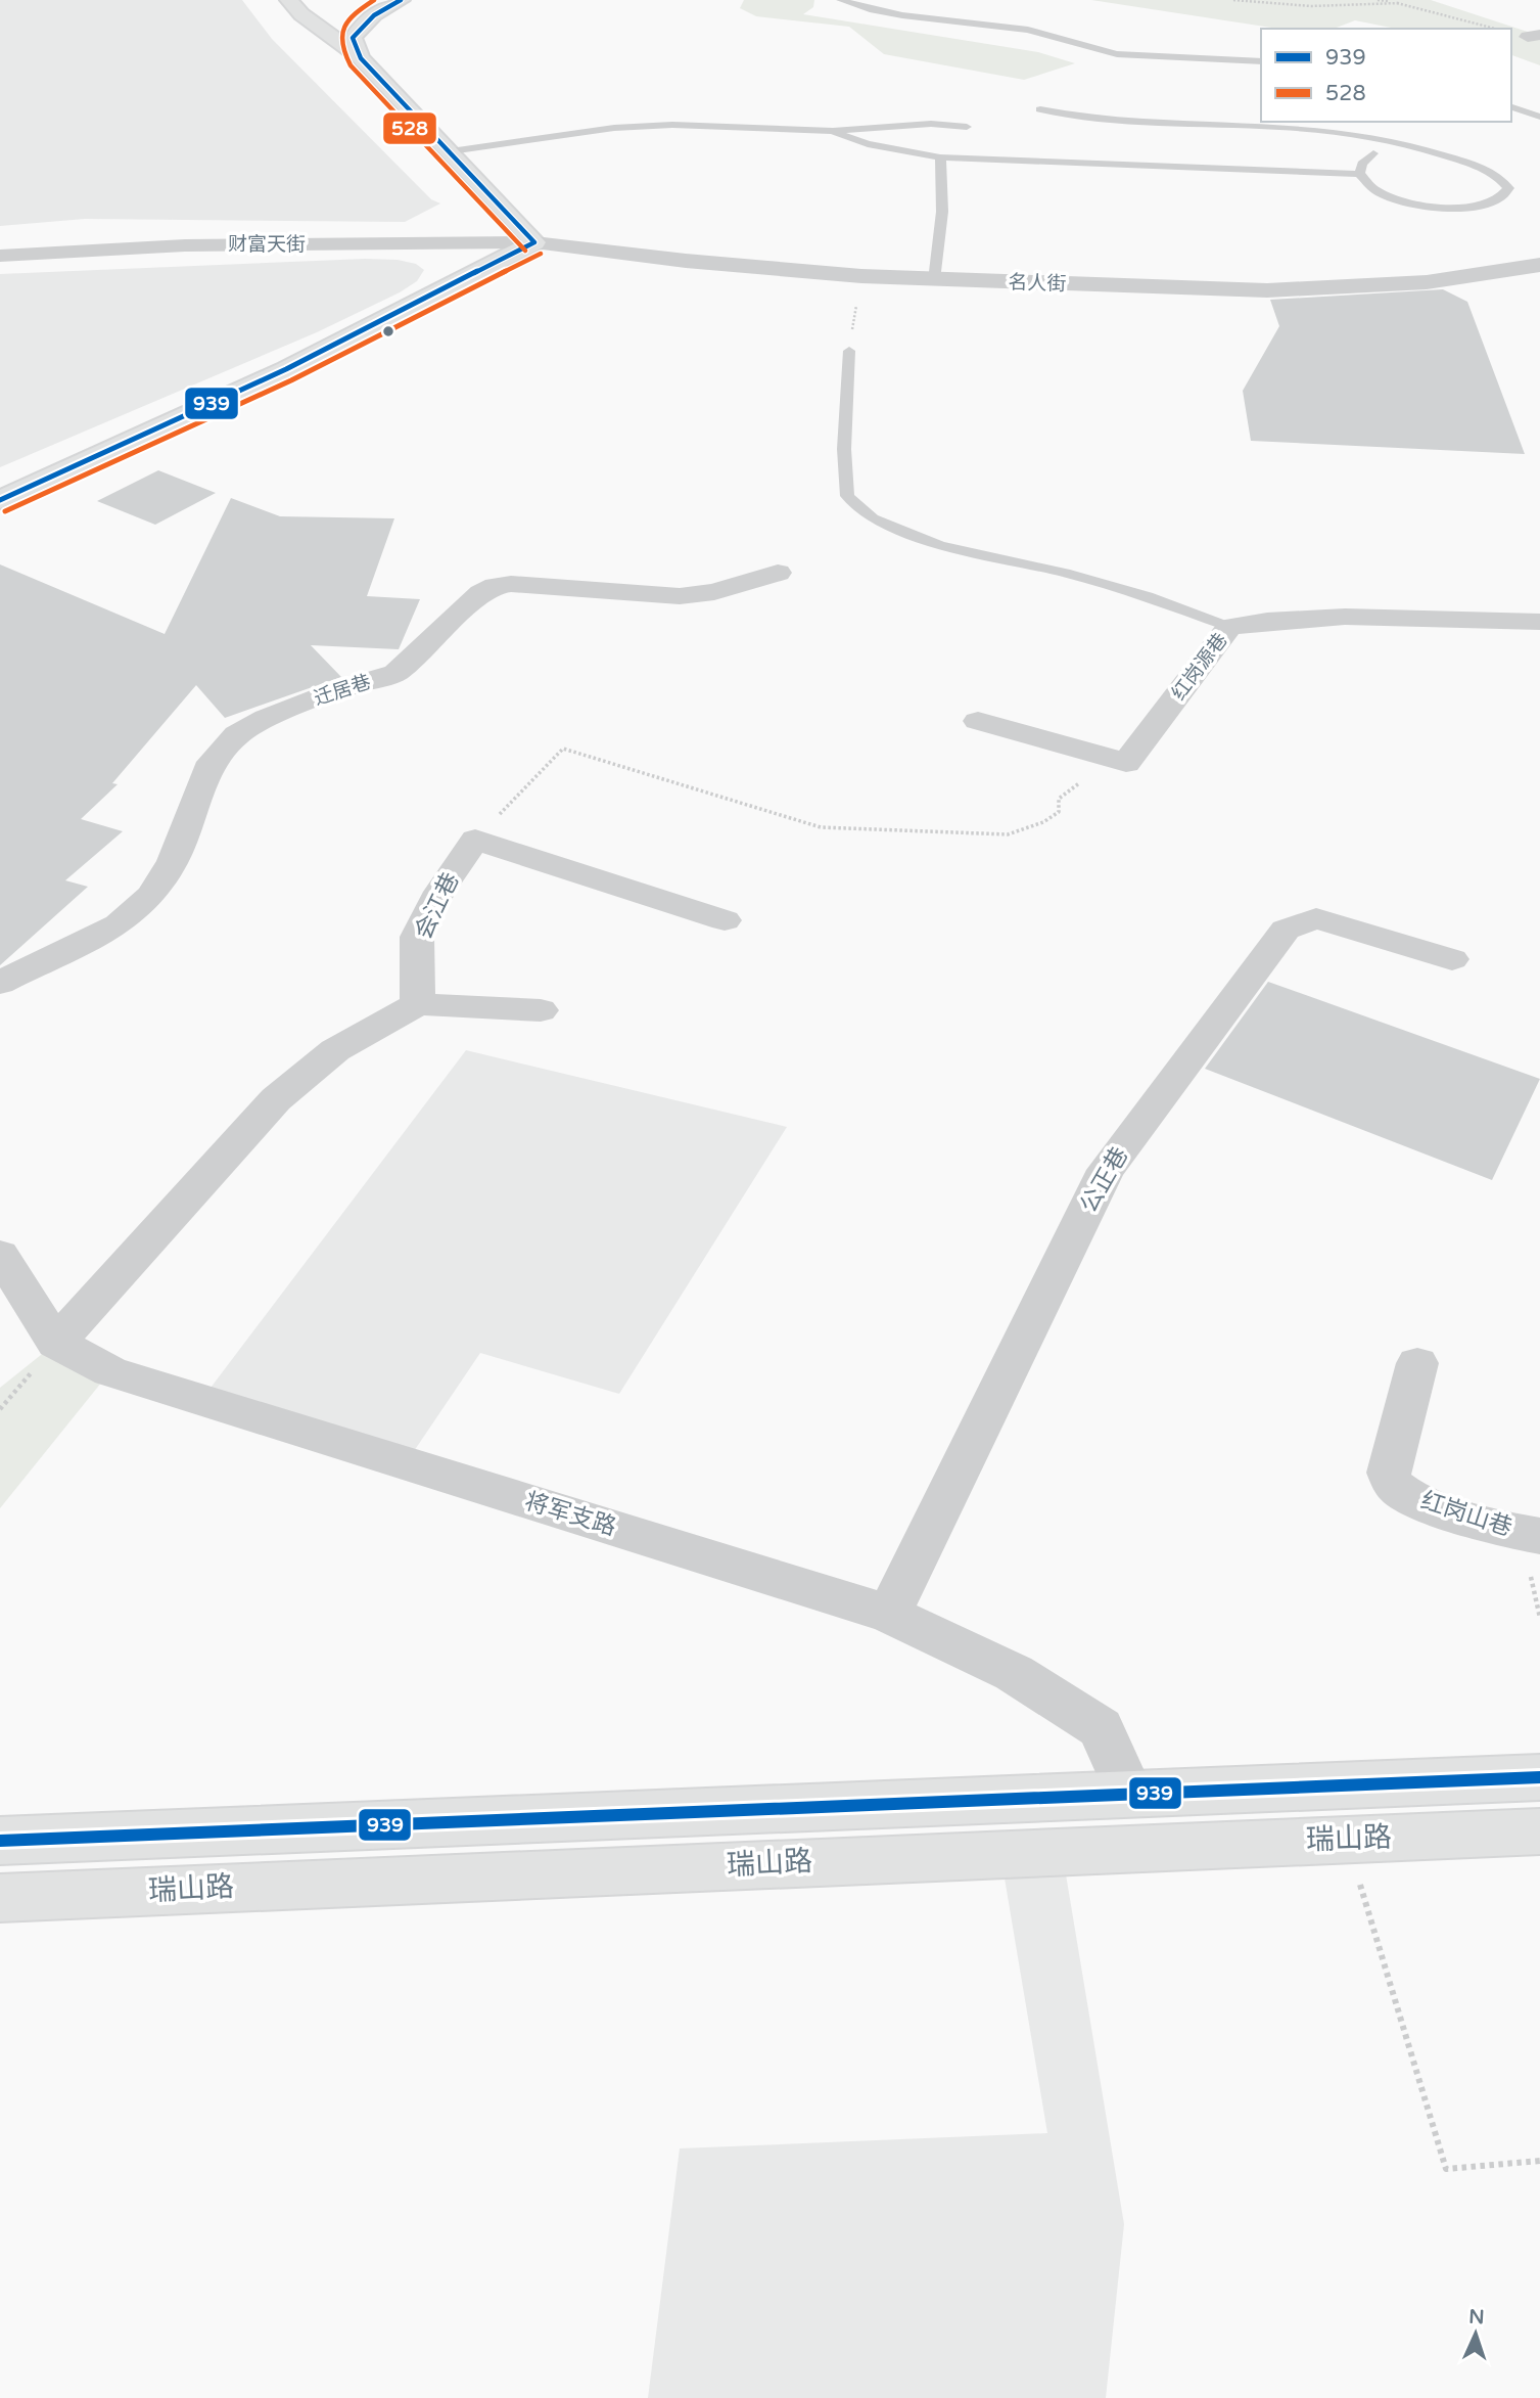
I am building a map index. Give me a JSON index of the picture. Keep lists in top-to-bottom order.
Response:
{
  "streets": {
    "main road": ["瑞山路"],
    "street": [
      "财富天街",
      "名人街",
      "红岗源巷",
      "迁居巷",
      "会江巷",
      "公正巷",
      "将军支路",
      "红岗山巷"
    ]
  },
  "crossings": [
    ["财富天街", "名人街"],
    ["公正巷", "将军支路"]
  ],
  "lines": ["transit line 939", "transit line 528"],
  "legend": ["939", "528"],
  "north": "top"
}
